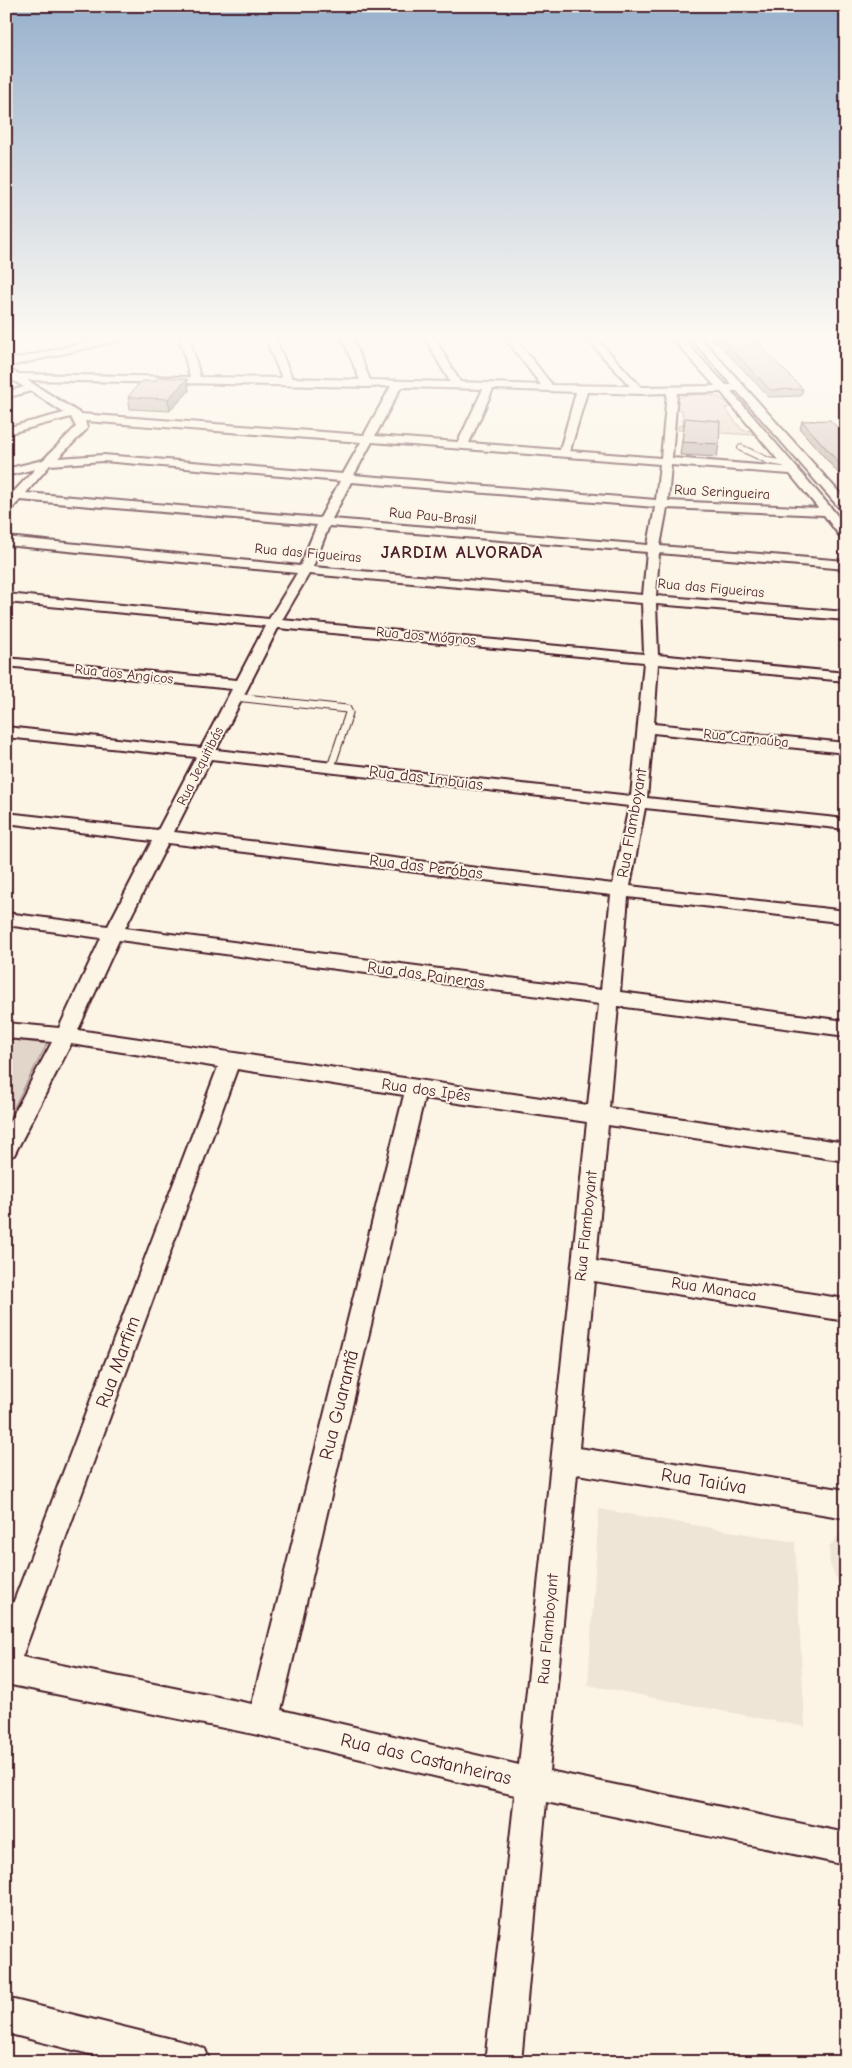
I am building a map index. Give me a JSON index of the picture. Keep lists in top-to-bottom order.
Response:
{
  "streets": {
    "street": [
      "Rua Seringueira",
      "Rua Pau-Brasil",
      "Rua das Figueiras",
      "Rua dos Mógnos",
      "Rua dos Angicos",
      "Rua Carnaúba",
      "Rua Jequitibás",
      "Rua das Imbuias",
      "Rua Flamboyant",
      "Rua das Peróbas",
      "Rua das Paineras",
      "Rua dos Ipês",
      "Rua Manaca",
      "Rua Marfim",
      "Rua Guarantã",
      "Rua Taiúva",
      "Rua das Castanheiras"
    ]
  },
  "crossings": [
    ["Rua Seringueira", "Rua Jequitibás"],
    ["Rua Seringueira", "Rua Flamboyant"],
    ["Rua Pau-Brasil", "Rua Jequitibás"],
    ["Rua Pau-Brasil", "Rua Flamboyant"],
    ["Rua das Figueiras", "Rua Jequitibás"],
    ["Rua das Figueiras", "Rua Flamboyant"],
    ["Rua dos Mógnos", "Rua Jequitibás"],
    ["Rua dos Mógnos", "Rua Flamboyant"],
    ["Rua dos Angicos", "Rua Jequitibás"],
    ["Rua Carnaúba", "Rua Flamboyant"],
    ["Rua Jequitibás", "Rua das Imbuias"],
    ["Rua Jequitibás", "Rua das Peróbas"],
    ["Rua Jequitibás", "Rua das Paineras"],
    ["Rua Jequitibás", "Rua dos Ipês"],
    ["Rua das Imbuias", "Rua Flamboyant"],
    ["Rua Flamboyant", "Rua das Peróbas"],
    ["Rua Flamboyant", "Rua das Paineras"],
    ["Rua Flamboyant", "Rua dos Ipês"],
    ["Rua Flamboyant", "Rua Manaca"],
    ["Rua Flamboyant", "Rua Taiúva"],
    ["Rua Flamboyant", "Rua das Castanheiras"],
    ["Rua dos Ipês", "Rua Marfim"],
    ["Rua dos Ipês", "Rua Guarantã"],
    ["Rua Guarantã", "Rua das Castanheiras"]
  ],
  "districts": ["JARDIM ALVORADA"]
}
